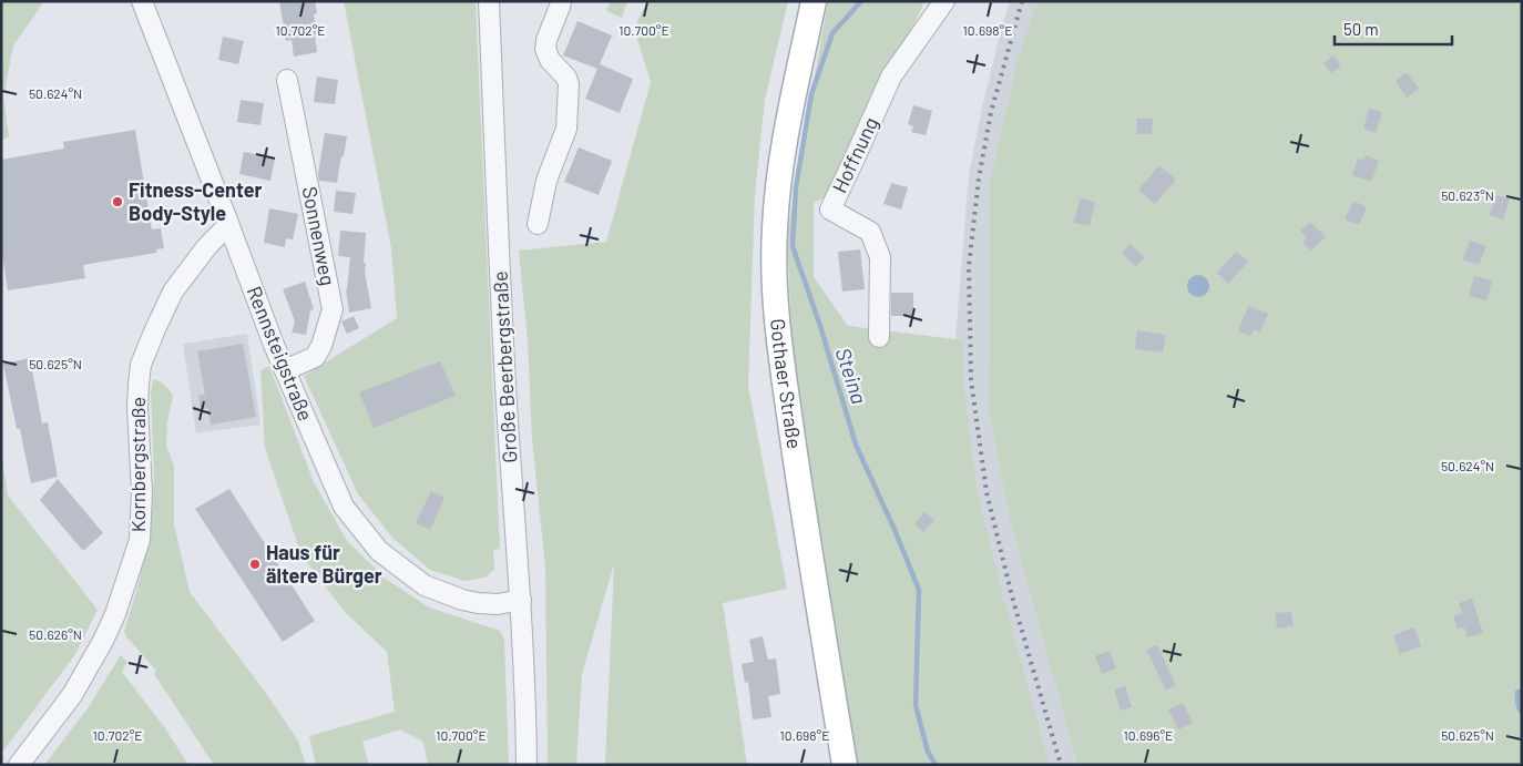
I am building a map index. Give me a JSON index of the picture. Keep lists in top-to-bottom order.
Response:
{
  "streets": {
    "main road": ["Gothaer Straße"],
    "street": [
      "Hoffnung",
      "Sonnenweg",
      "Rennsteigstraße",
      "Große Beerbergstraße",
      "Kornbergstraße"
    ]
  },
  "crossings": [
    ["Sonnenweg", "Rennsteigstraße"],
    ["Rennsteigstraße", "Große Beerbergstraße"],
    ["Rennsteigstraße", "Kornbergstraße"]
  ],
  "water": ["Steina"],
  "places": ["Fitness-Center Body-Style", "Haus für ältere Bürger"],
  "scale_bar": "50 m",
  "coordinates": [
    "10.702°E",
    "10.700°E",
    "10.698°E",
    "50.624°N",
    "50.623°N",
    "50.625°N",
    "50.626°N",
    "10.696°E"
  ]
}
